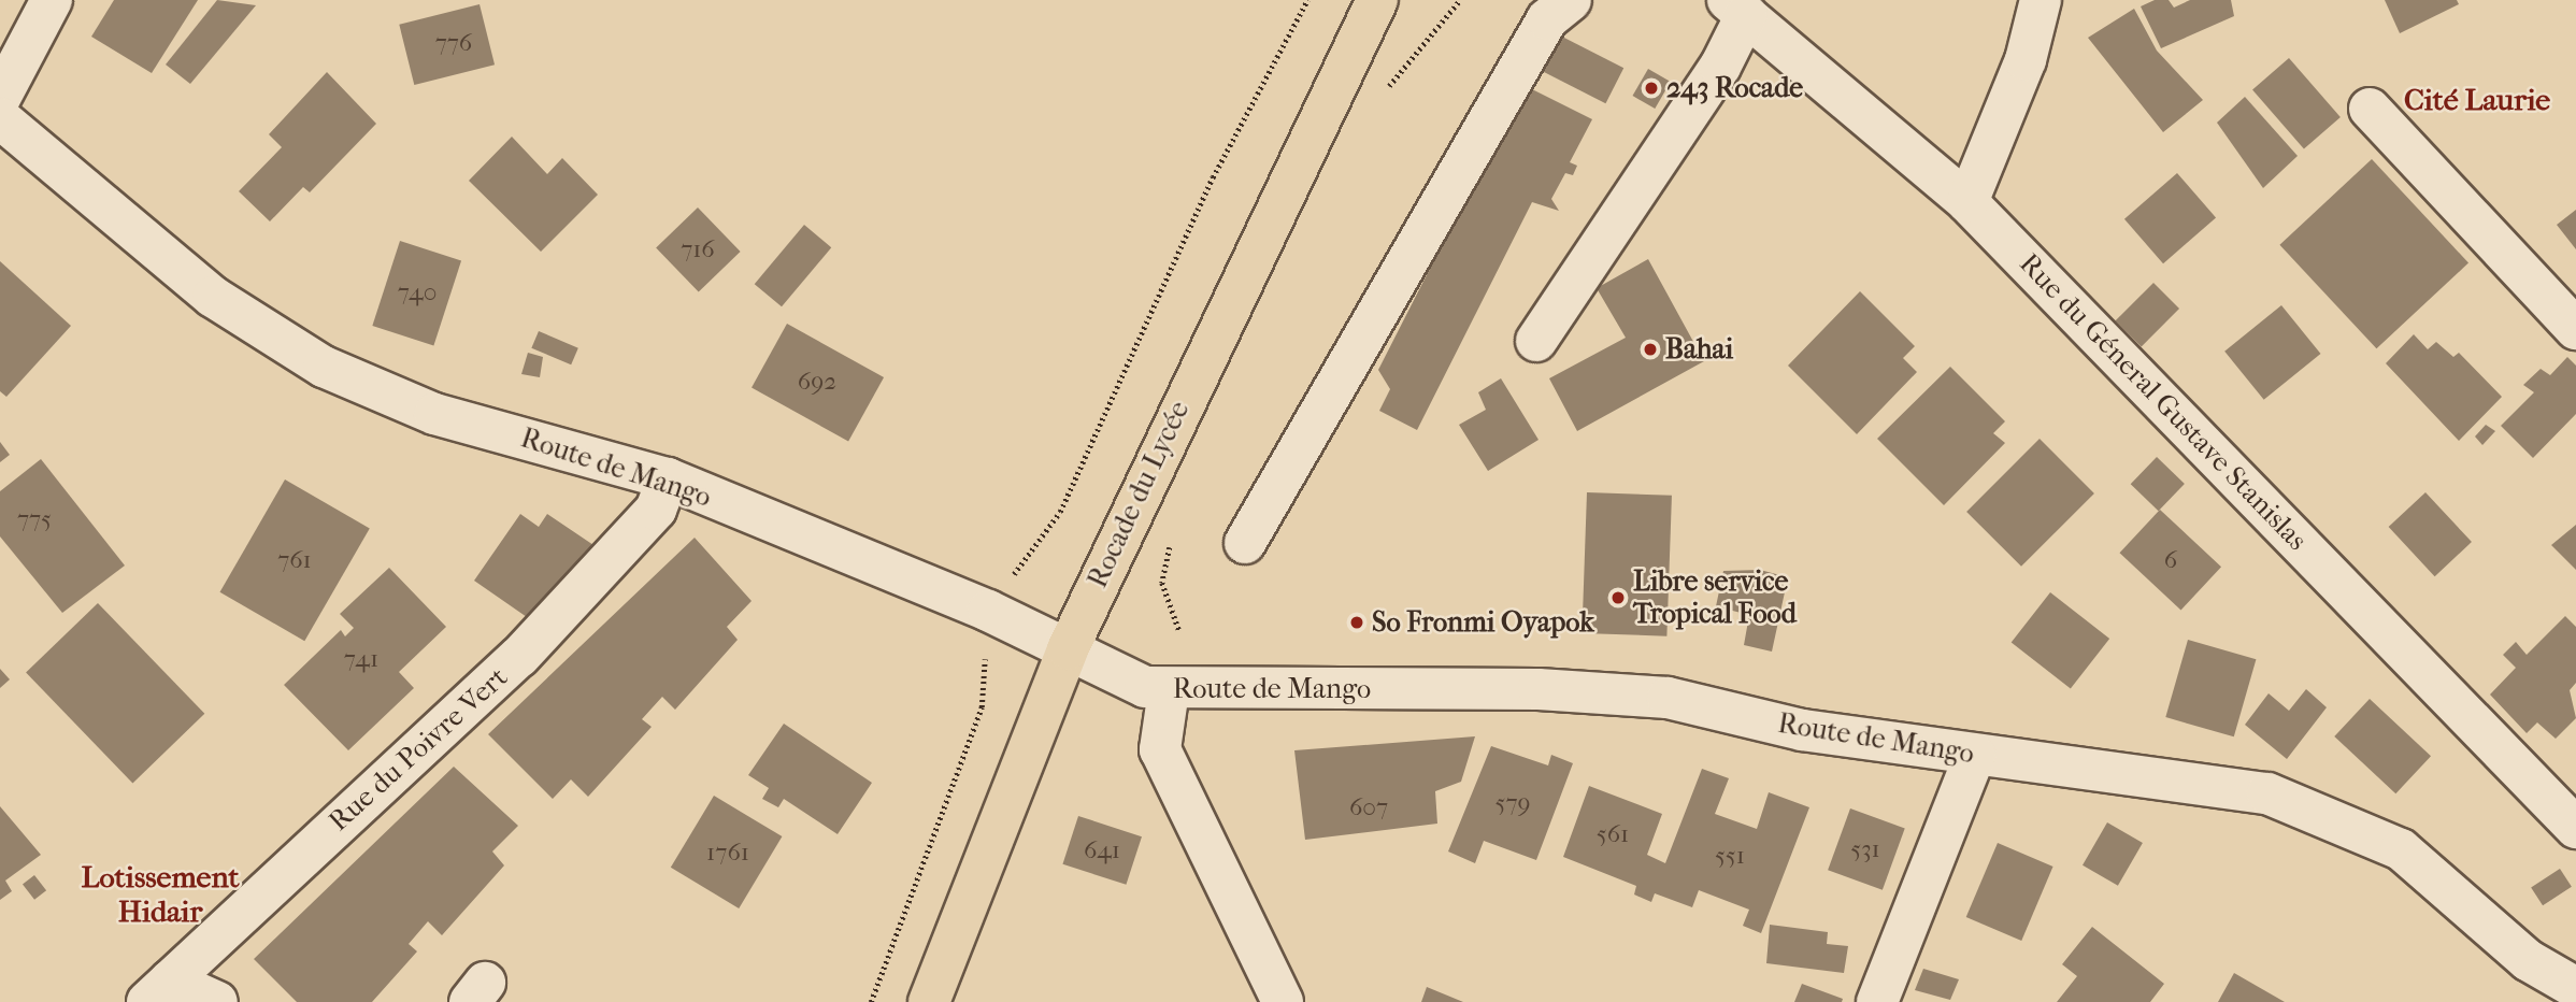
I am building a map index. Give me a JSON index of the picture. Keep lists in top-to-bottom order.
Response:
{
  "streets": {
    "main road": ["Rocade du Lycée"],
    "street": ["Rue du Géneral Gustave Stanislas", "Route de Mango", "Rue du Poivre Vert"]
  },
  "crossings": [
    ["Route de Mango", "Rocade du Lycée"],
    ["Route de Mango", "Rue du Poivre Vert"]
  ],
  "districts": ["Cité Laurie", "Lotissement Hidair"],
  "places": [
    "243 Rocade",
    "Bahai",
    "Libre service Tropical Food",
    "So Fronmi Oyapok"
  ],
  "house_numbers": [
    "776",
    "716",
    "740",
    "692",
    "775",
    "761",
    "6",
    "741",
    "579",
    "607",
    "561",
    "531",
    "641",
    "1761",
    "551"
  ]
}
